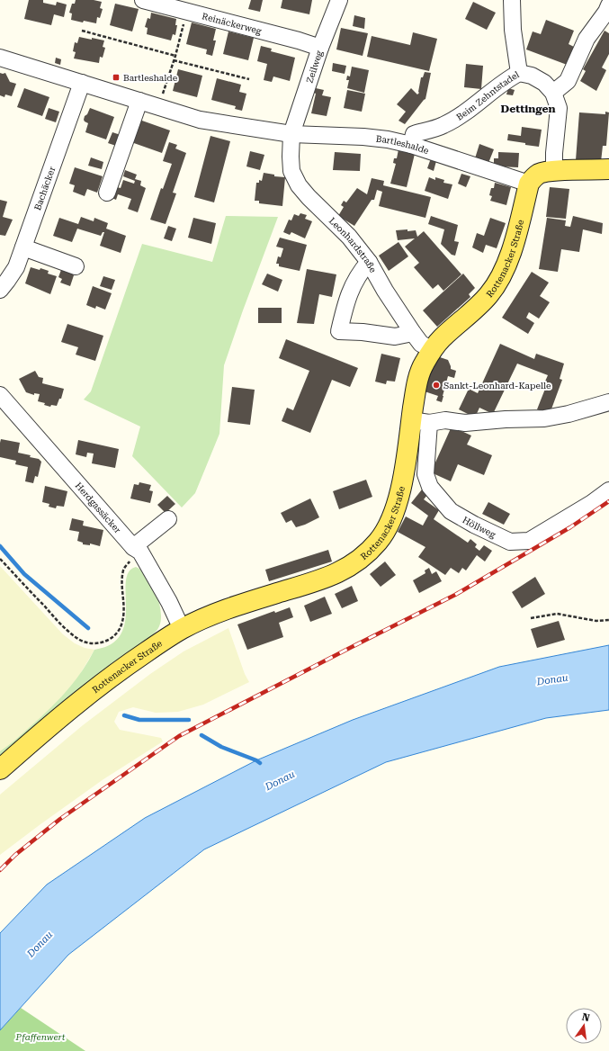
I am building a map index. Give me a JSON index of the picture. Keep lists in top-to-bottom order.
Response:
{
  "streets": {
    "main road": ["Rottenacker Straße"],
    "street": [
      "Reinäckerweg",
      "Zeilweg",
      "Beim Zehntstadel",
      "Bartleshalde",
      "Bachäcker",
      "Leonhardstraße",
      "Herdgassäcker",
      "Höllweg"
    ]
  },
  "crossings": [
    ["Reinäckerweg", "Zeilweg"],
    ["Zeilweg", "Bartleshalde"],
    ["Zeilweg", "Leonhardstraße"],
    ["Beim Zehntstadel", "Bartleshalde"],
    ["Bartleshalde", "Bachäcker"],
    ["Bartleshalde", "Leonhardstraße"],
    ["Bartleshalde", "Rottenacker Straße"],
    ["Leonhardstraße", "Rottenacker Straße"],
    ["Rottenacker Straße", "Herdgassäcker"],
    ["Rottenacker Straße", "Höllweg"]
  ],
  "districts": ["Dettingen"],
  "water": ["Donau"],
  "parks": ["Pfaffenwert"],
  "places": {
    "transit": ["Bartleshalde"],
    "other": ["Sankt-Leonhard-Kapelle"]
  },
  "north": "top"
}
